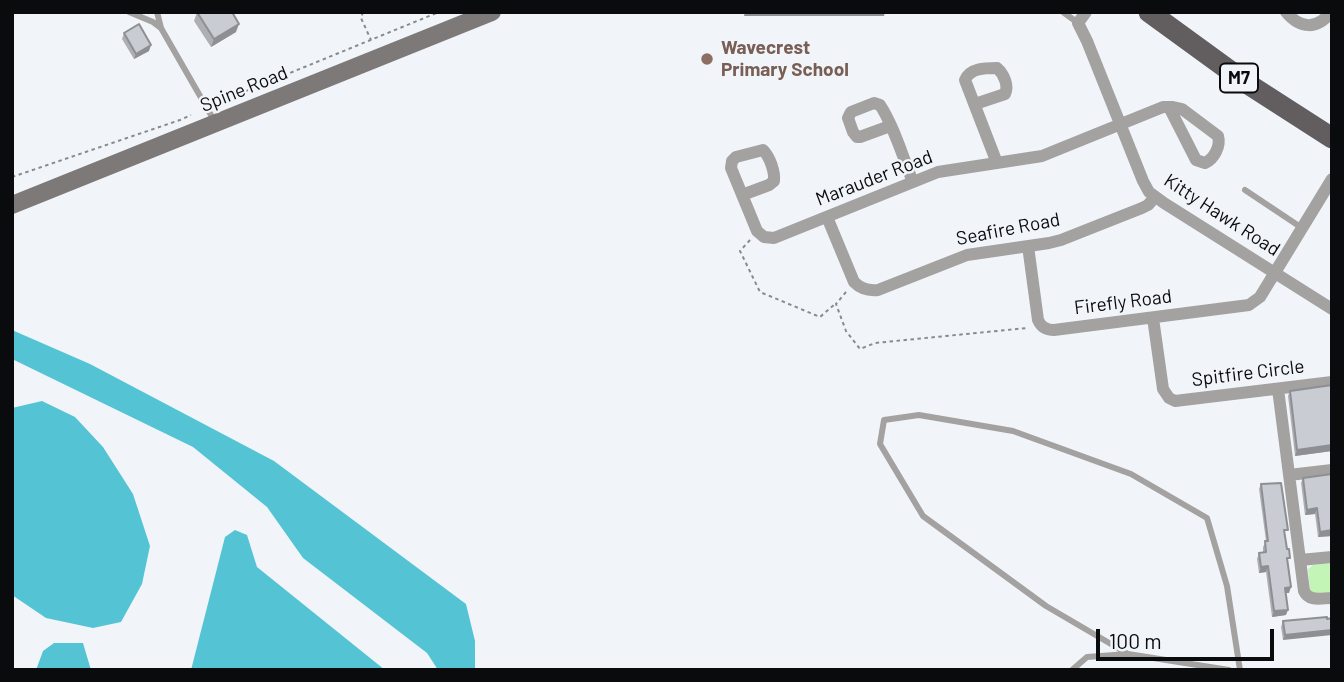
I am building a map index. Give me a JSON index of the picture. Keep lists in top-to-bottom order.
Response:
{
  "streets": {
    "main road": ["M7", "Spine Road"],
    "street": [
      "Marauder Road",
      "Kitty Hawk Road",
      "Seafire Road",
      "Firefly Road",
      "Spitfire Circle"
    ]
  },
  "crossings": [
    ["Marauder Road", "Kitty Hawk Road"],
    ["Kitty Hawk Road", "Seafire Road"],
    ["Kitty Hawk Road", "Firefly Road"],
    ["Firefly Road", "Spitfire Circle"]
  ],
  "places": ["Wavecrest Primary School"],
  "scale_bar": "100 m"
}
